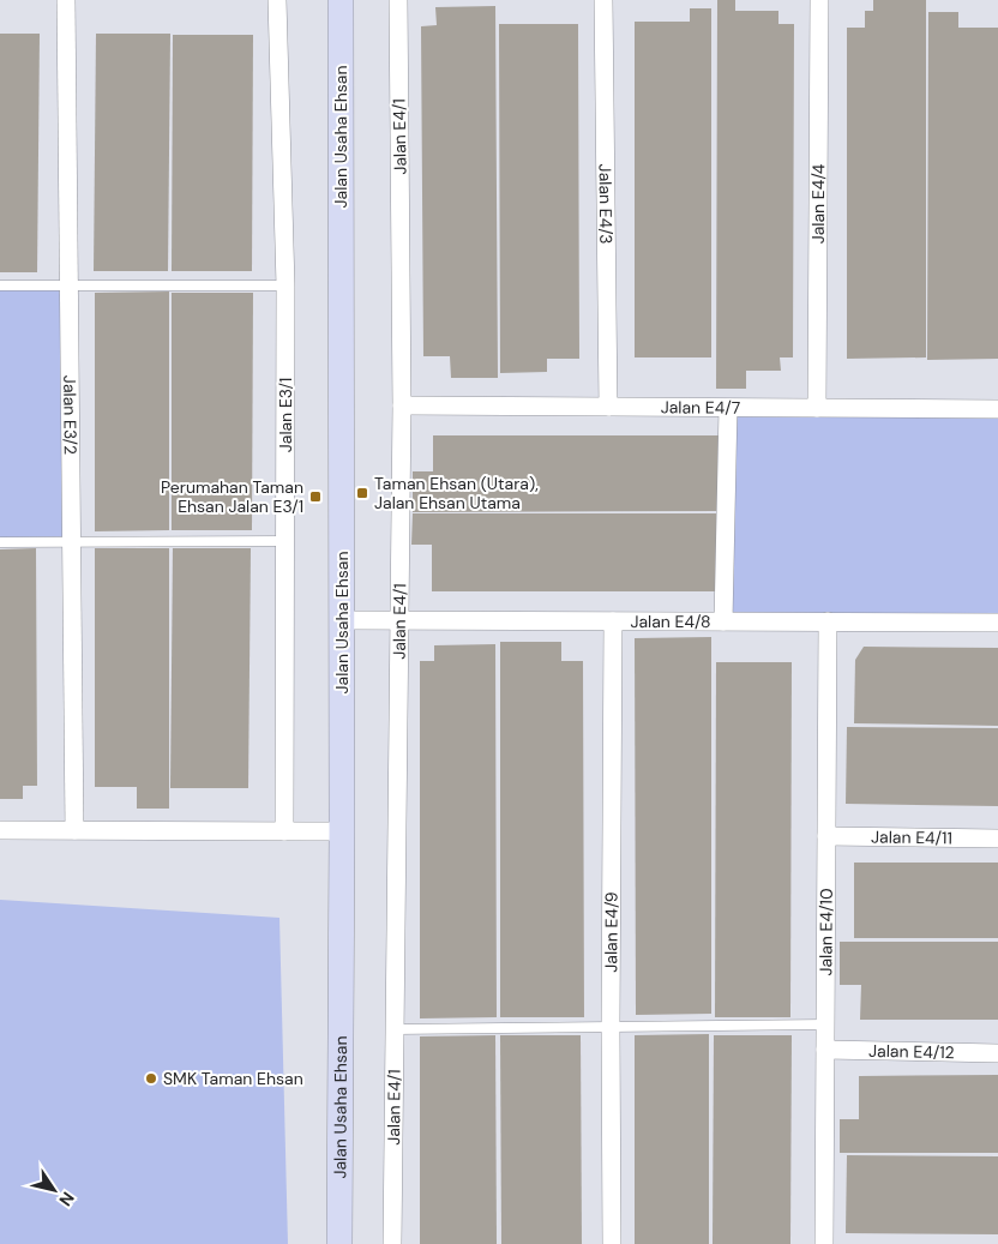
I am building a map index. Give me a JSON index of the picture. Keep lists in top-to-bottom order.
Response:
{
  "streets": {
    "street": [
      "Jalan Usaha Ehsan",
      "Jalan E4/1",
      "Jalan E4/3",
      "Jalan E4/4",
      "Jalan E4/7",
      "Jalan E3/2",
      "Jalan E3/1",
      "Jalan E4/8",
      "Jalan E4/11",
      "Jalan E4/9",
      "Jalan E4/10",
      "Jalan E4/12"
    ]
  },
  "crossings": [
    ["Jalan Usaha Ehsan", "Jalan E4/8"],
    ["Jalan E4/1", "Jalan E4/7"],
    ["Jalan E4/1", "Jalan E4/8"],
    ["Jalan E4/3", "Jalan E4/7"],
    ["Jalan E4/4", "Jalan E4/7"],
    ["Jalan E4/8", "Jalan E4/9"],
    ["Jalan E4/8", "Jalan E4/10"],
    ["Jalan E4/11", "Jalan E4/10"],
    ["Jalan E4/10", "Jalan E4/12"]
  ],
  "places": {
    "transit": ["Taman Ehsan (Utara), Jalan Ehsan Utama", "Perumahan Taman Ehsan Jalan E3/1"],
    "other": ["SMK Taman Ehsan"]
  },
  "north": "bottom right"
}
